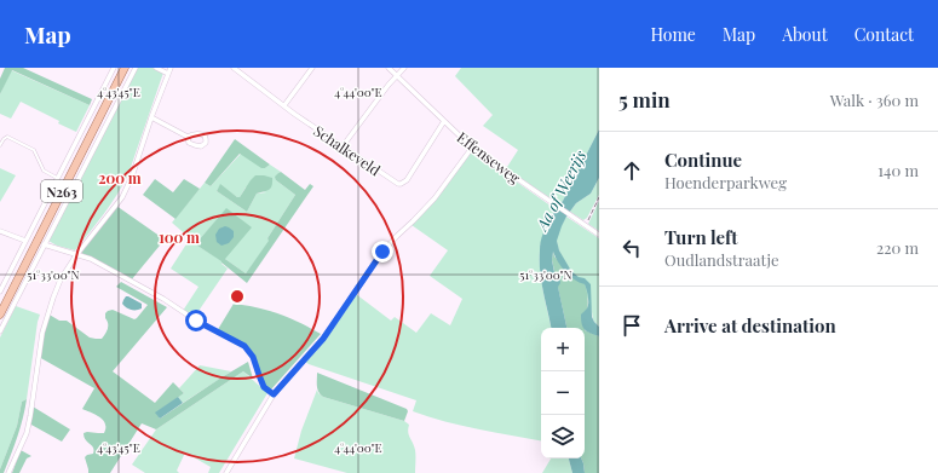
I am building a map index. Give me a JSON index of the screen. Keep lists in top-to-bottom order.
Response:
{
  "streets": {
    "main road": ["N263"],
    "street": ["Schalkeveld", "Effenseweg"]
  },
  "crossings": [
    ["Schalkeveld", "Effenseweg"]
  ],
  "water": ["Aa of Weerijs"],
  "page": {
    "header": "Map",
    "nav": [
      "Home",
      "Map",
      "About",
      "Contact"
    ],
    "heading": ["5 min", "Walk · 360 m"],
    "list": [
      ["Continue", "Hoenderparkweg", "140 m"],
      ["Turn left", "Oudlandstraatje", "220 m"],
      "Arrive at destination"
    ],
    "map_buttons": ["+", "−"]
  },
  "coordinates": ["4°43'45\"E", "4°44'00\"E", "51°33'00\"N"],
  "rings": ["200 m", "100 m"]
}
